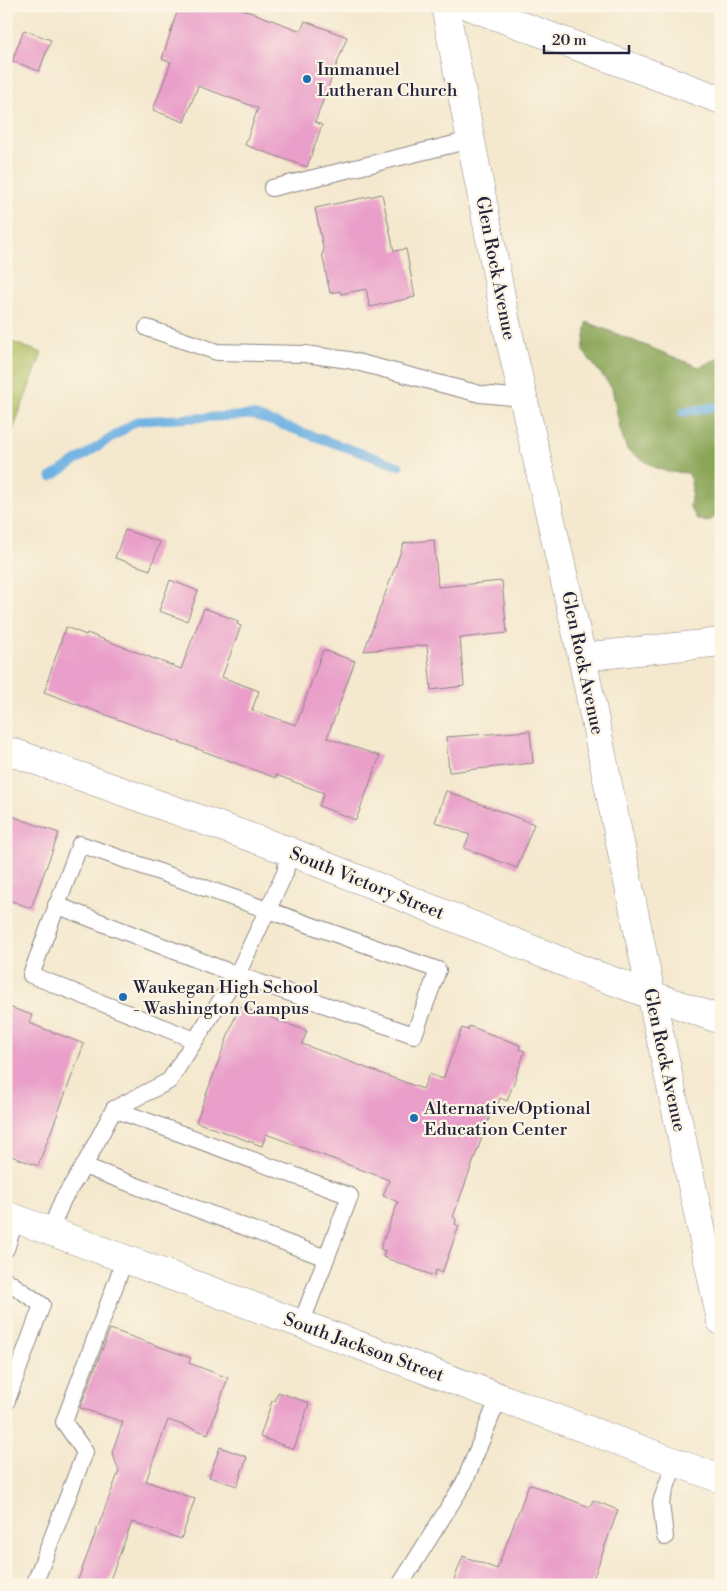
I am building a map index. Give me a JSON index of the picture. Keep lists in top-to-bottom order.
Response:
{
  "streets": {
    "street": ["Glen Rock Avenue", "South Victory Street", "South Jackson Street"]
  },
  "crossings": [
    ["Glen Rock Avenue", "South Victory Street"]
  ],
  "places": ["Immanuel Lutheran Church", "Waukegan High School - Washington Campus", "Alternative/Optional Education Center"],
  "scale_bar": "20 m"
}
